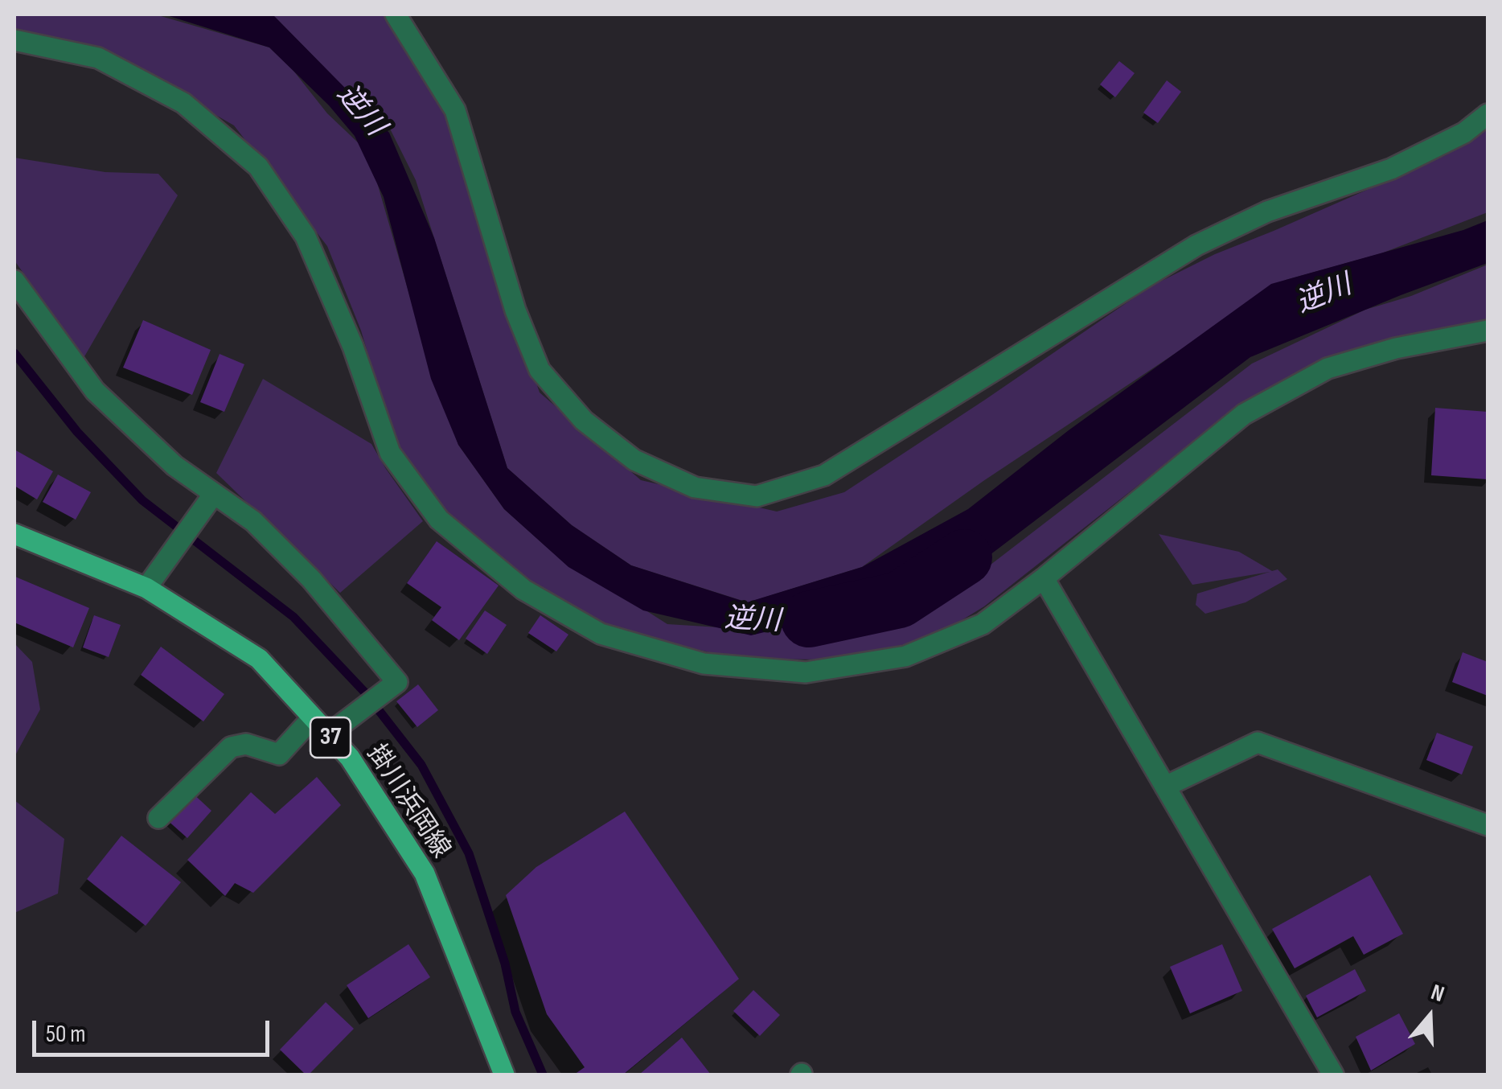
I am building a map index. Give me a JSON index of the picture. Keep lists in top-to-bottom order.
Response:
{
  "streets": {
    "main road": ["37", "掛川浜岡線"]
  },
  "water": ["逆川"],
  "scale_bar": "50 m",
  "north": "top"
}
